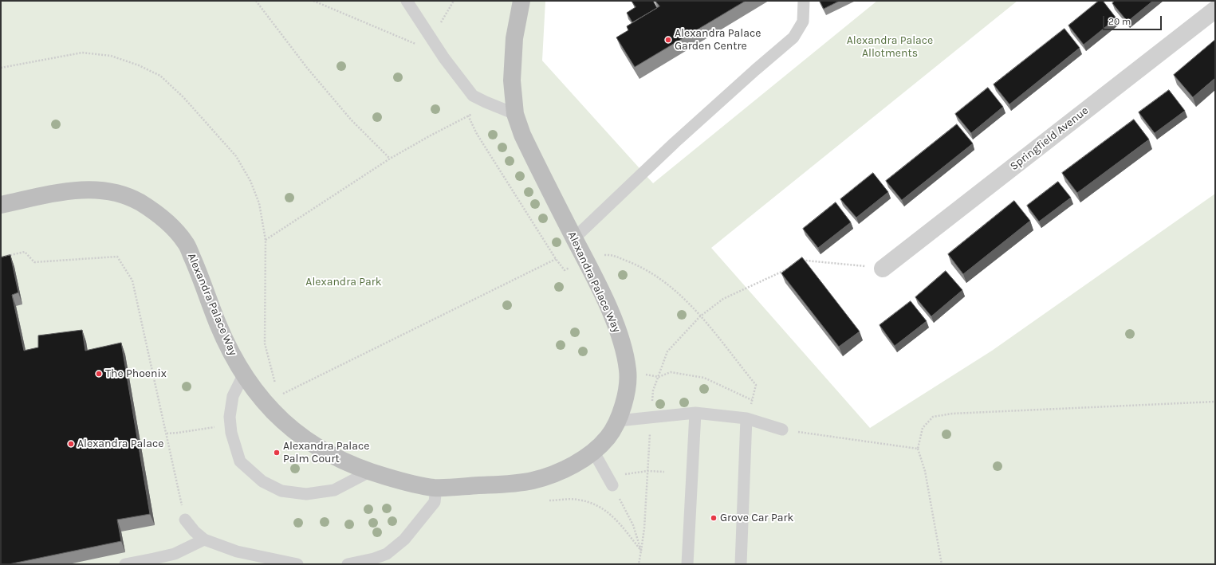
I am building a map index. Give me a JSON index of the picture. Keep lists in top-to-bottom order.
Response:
{
  "streets": {
    "street": ["Springfield Avenue", "Alexandra Palace Way"]
  },
  "parks": ["Alexandra Palace Allotments", "Alexandra Park"],
  "places": [
    "Alexandra Palace Garden Centre",
    "The Phoenix",
    "Alexandra Palace",
    "Alexandra Palace Palm Court",
    "Grove Car Park"
  ],
  "scale_bar": "20 m"
}
